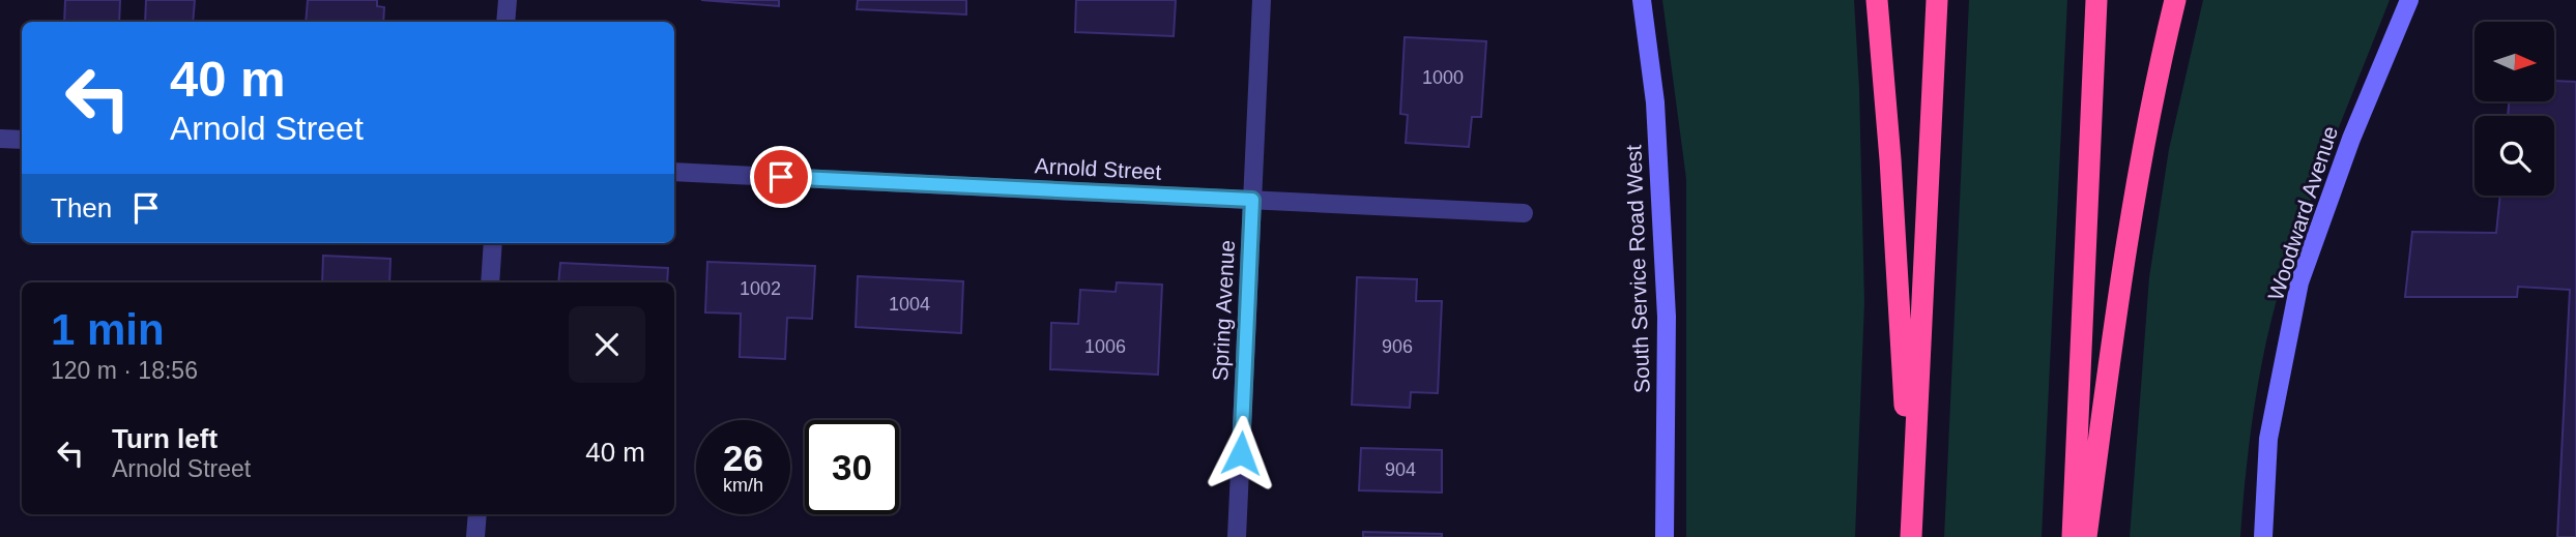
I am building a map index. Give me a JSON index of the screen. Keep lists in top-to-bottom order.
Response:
{
  "streets": {
    "main road": ["Woodward Avenue", "South Service Road West"],
    "street": ["Arnold Street", "Spring Avenue"]
  },
  "crossings": [
    ["Arnold Street", "Spring Avenue"]
  ],
  "house_numbers": [
    "1000",
    "1002",
    "1004",
    "1006",
    "906",
    "904"
  ],
  "north": "right",
  "page": {
    "turn": ["40 m", "Arnold Street"],
    "then": "Then",
    "heading": ["1 min", "120 m · 18:56"],
    "list": [
      {
        "name": "Turn left",
        "note": "Arnold Street",
        "value": "40 m"
      }
    ],
    "speed": "26 km/h",
    "limit": "30"
  }
}
